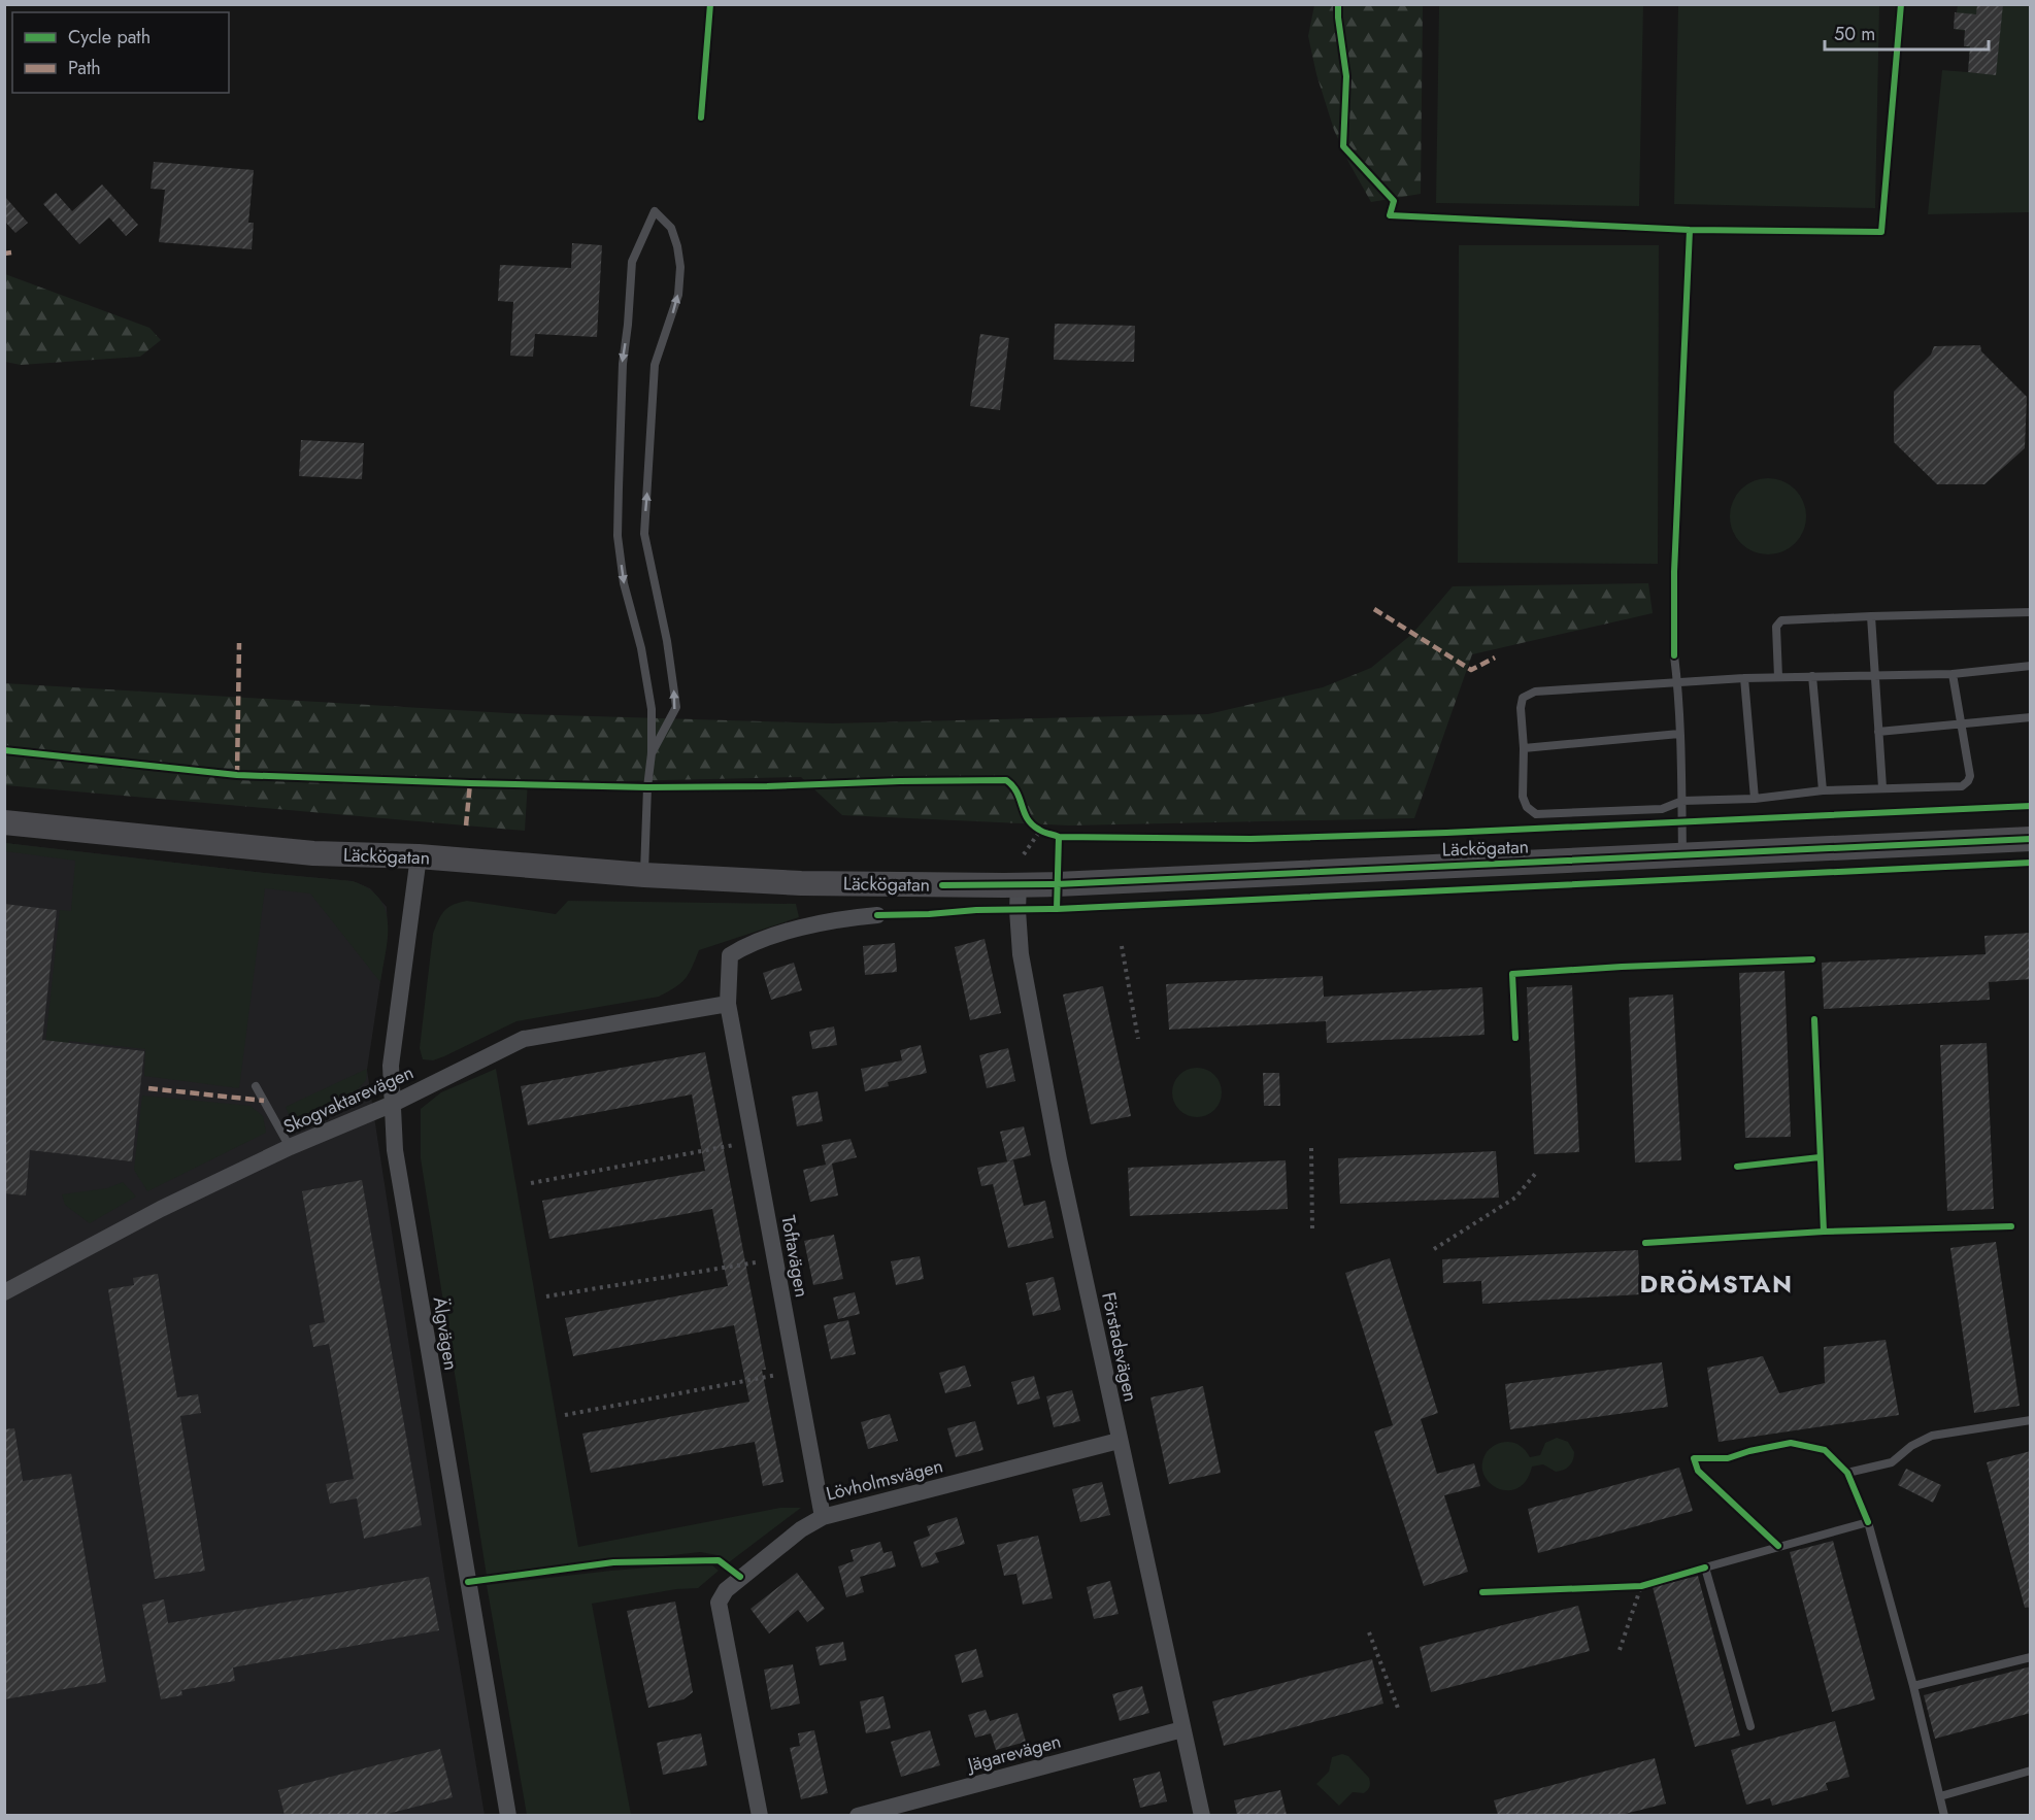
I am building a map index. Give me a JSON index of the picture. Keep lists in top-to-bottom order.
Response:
{
  "streets": {
    "main road": ["Läckögatan"],
    "street": [
      "Skogvaktarevägen",
      "Toftavägen",
      "Älgvägen",
      "Förstadsvägen",
      "Lövholmsvägen",
      "Jägarevägen"
    ]
  },
  "crossings": [
    ["Läckögatan", "Skogvaktarevägen"],
    ["Läckögatan", "Toftavägen"],
    ["Läckögatan", "Älgvägen"],
    ["Läckögatan", "Förstadsvägen"],
    ["Skogvaktarevägen", "Toftavägen"],
    ["Skogvaktarevägen", "Älgvägen"],
    ["Toftavägen", "Lövholmsvägen"],
    ["Förstadsvägen", "Lövholmsvägen"],
    ["Förstadsvägen", "Jägarevägen"]
  ],
  "districts": ["DRÖMSTAN"],
  "legend": ["Cycle path", "Path"],
  "scale_bar": "50 m"
}
